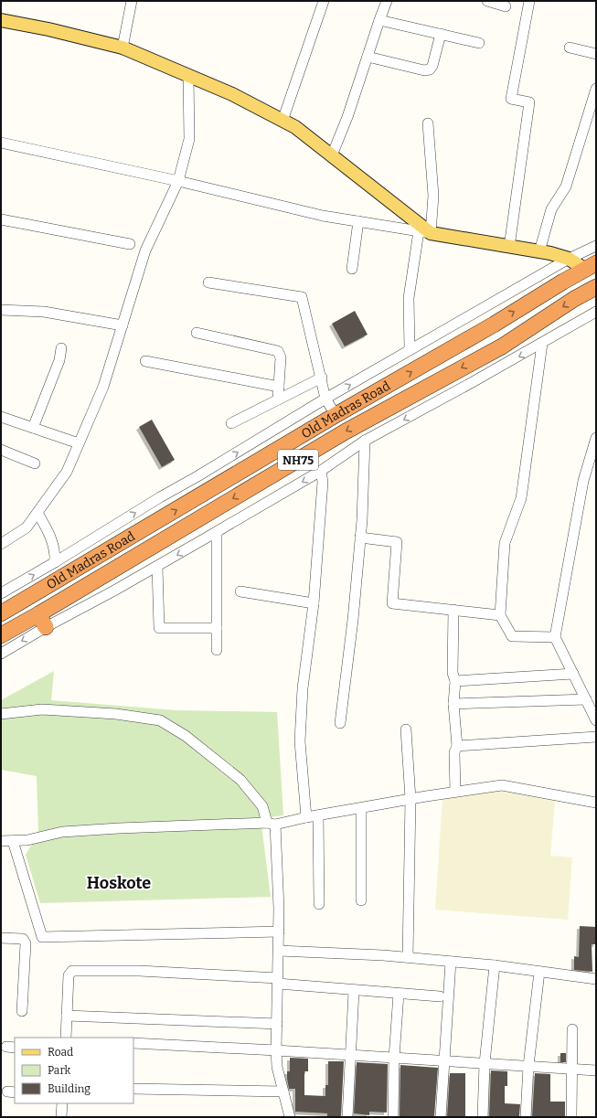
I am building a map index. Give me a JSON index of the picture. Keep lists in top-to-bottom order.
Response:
{
  "streets": {
    "highway": ["Old Madras Road", "NH75"]
  },
  "districts": ["Hoskote"],
  "legend": ["Road", "Park", "Building"]
}
